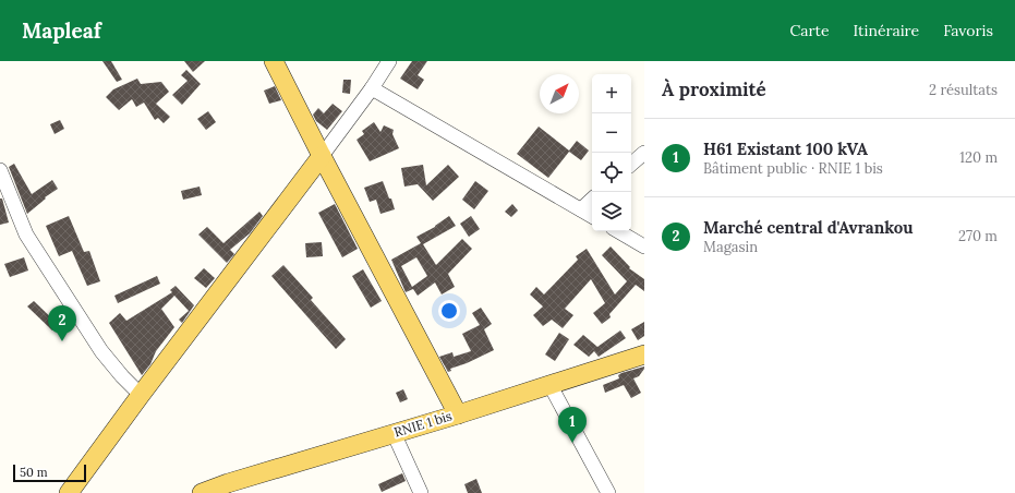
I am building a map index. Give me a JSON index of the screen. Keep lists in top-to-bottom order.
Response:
{
  "streets": {
    "main road": ["RNIE 1 bis"]
  },
  "scale_bar": "50 m",
  "north": "top right",
  "page": {
    "header": "Mapleaf",
    "nav": ["Carte", "Itinéraire", "Favoris"],
    "heading": ["À proximité", "2 résultats"],
    "map_buttons": ["+", "−"],
    "list": [
      {
        "mark": "1",
        "name": "H61 Existant 100 kVA",
        "note": "Bâtiment public · RNIE 1 bis",
        "value": "120 m"
      },
      {
        "mark": "2",
        "name": "Marché central d'Avrankou",
        "note": "Magasin",
        "value": "270 m"
      }
    ],
    "pins": ["2", "1"],
    "scale": "50 m"
  }
}
